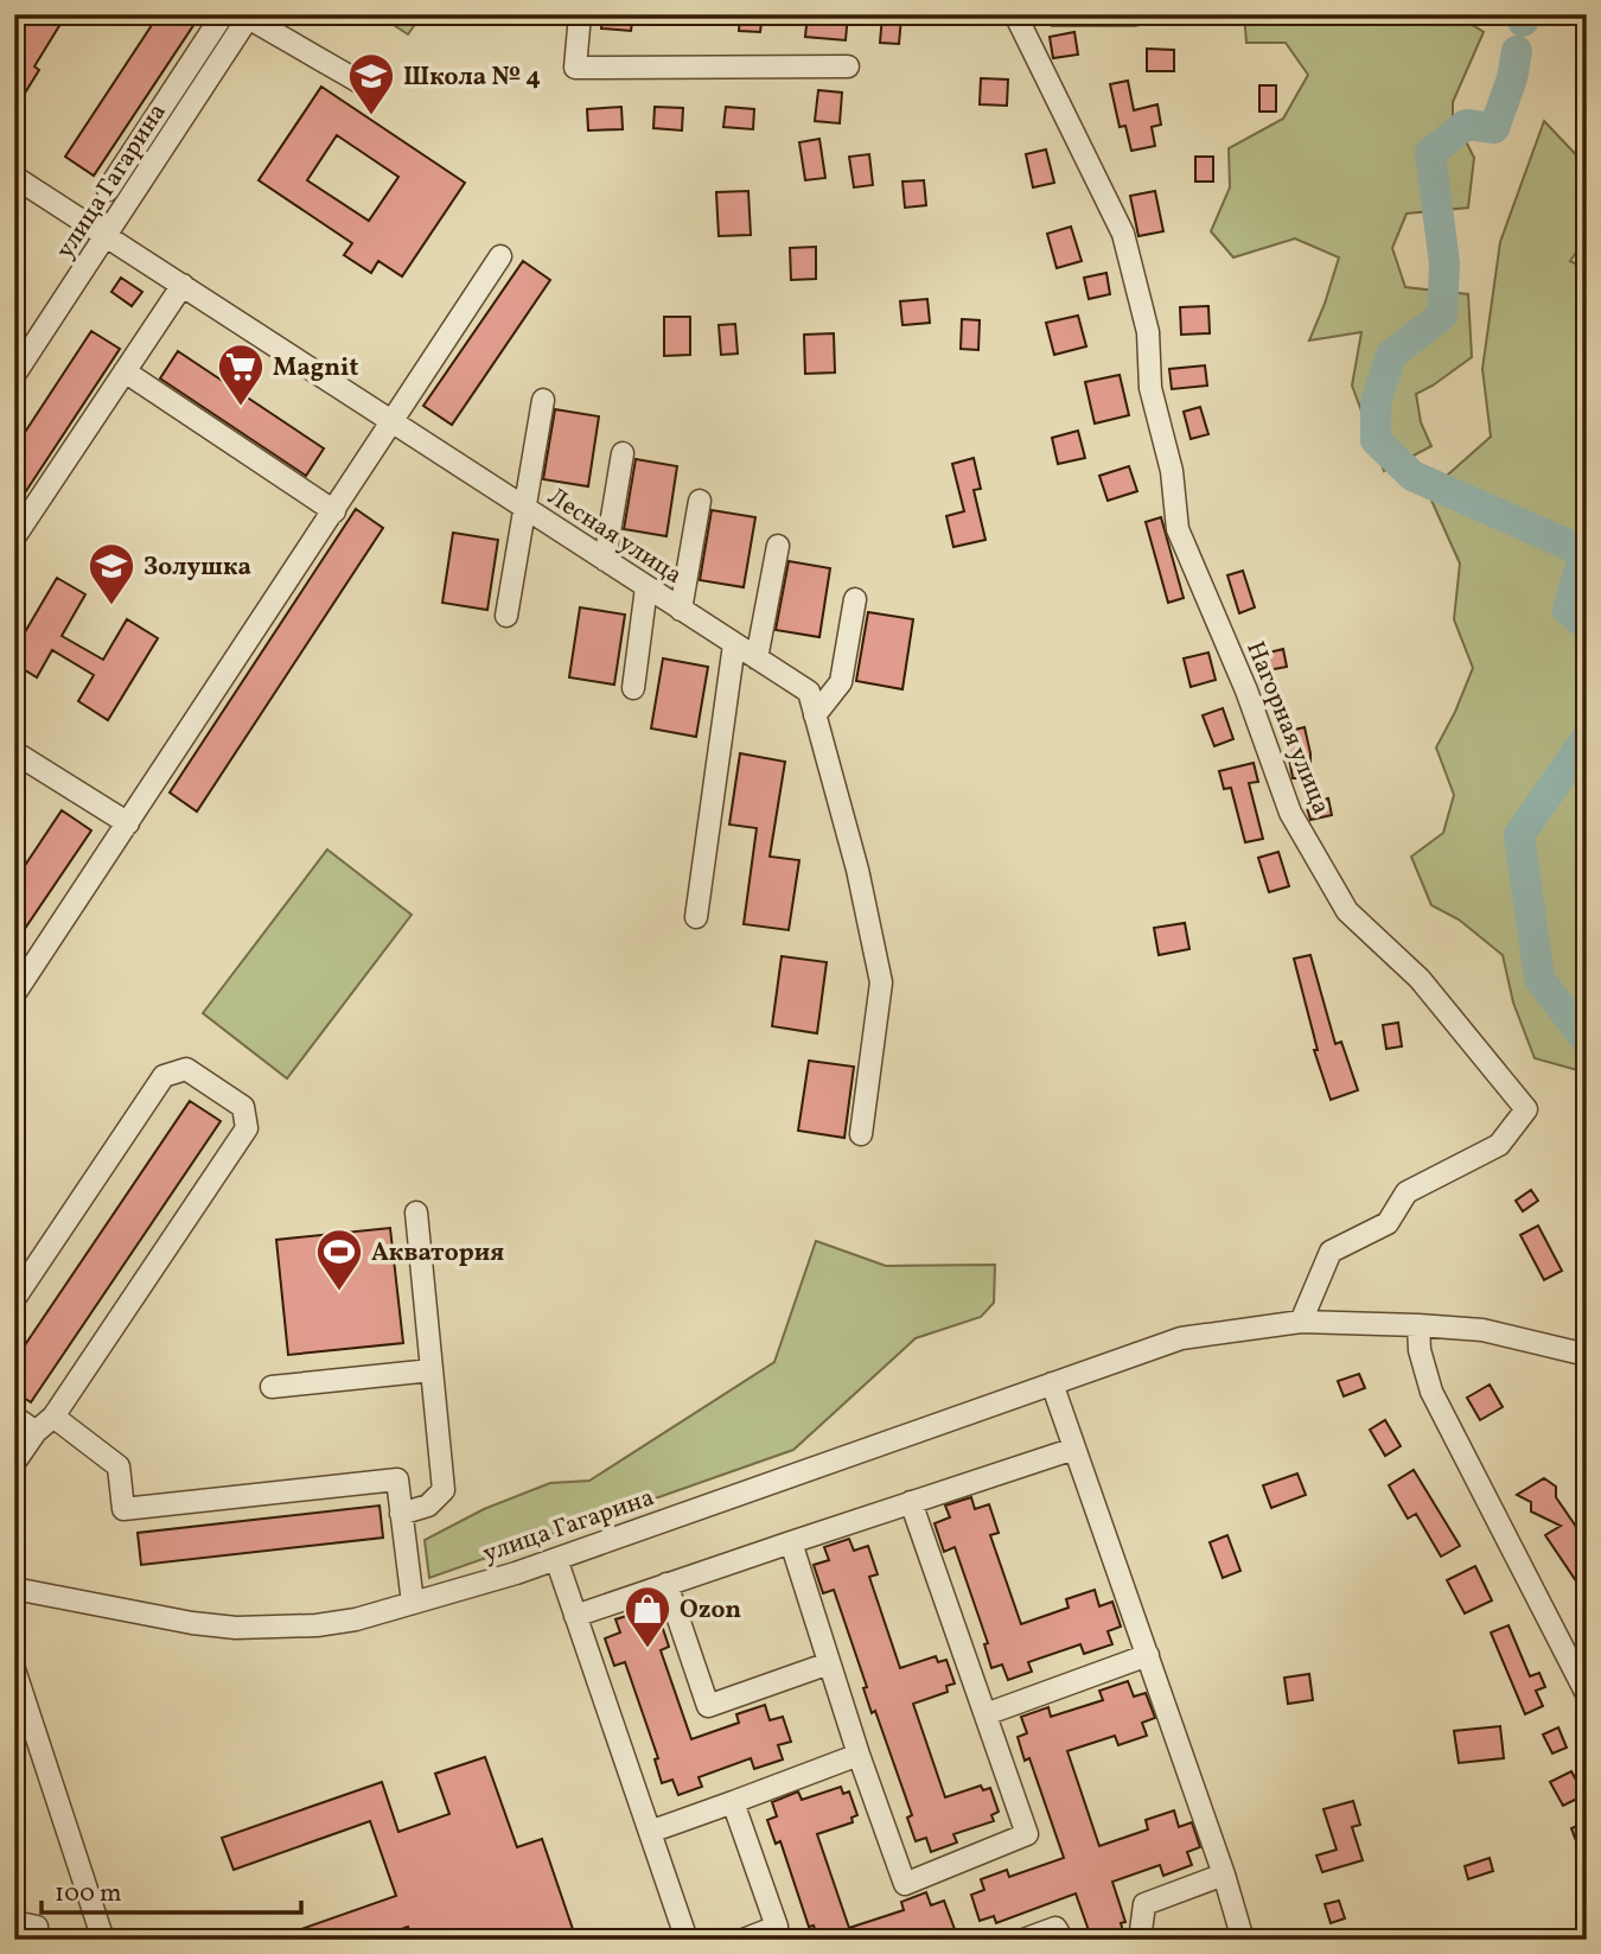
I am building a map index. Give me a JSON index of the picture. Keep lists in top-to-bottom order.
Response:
{
  "streets": {
    "street": ["улица Гагарина", "Лесная улица", "Нагорная улица"]
  },
  "crossings": [
    ["улица Гагарина", "Лесная улица"],
    ["улица Гагарина", "Нагорная улица"]
  ],
  "places": {
    "school or university": ["Школа № 4", "Золушка"],
    "supermarket": ["Magnit"],
    "sports": ["Акватория"],
    "shop": ["Ozon"]
  },
  "scale_bar": "100 m"
}
